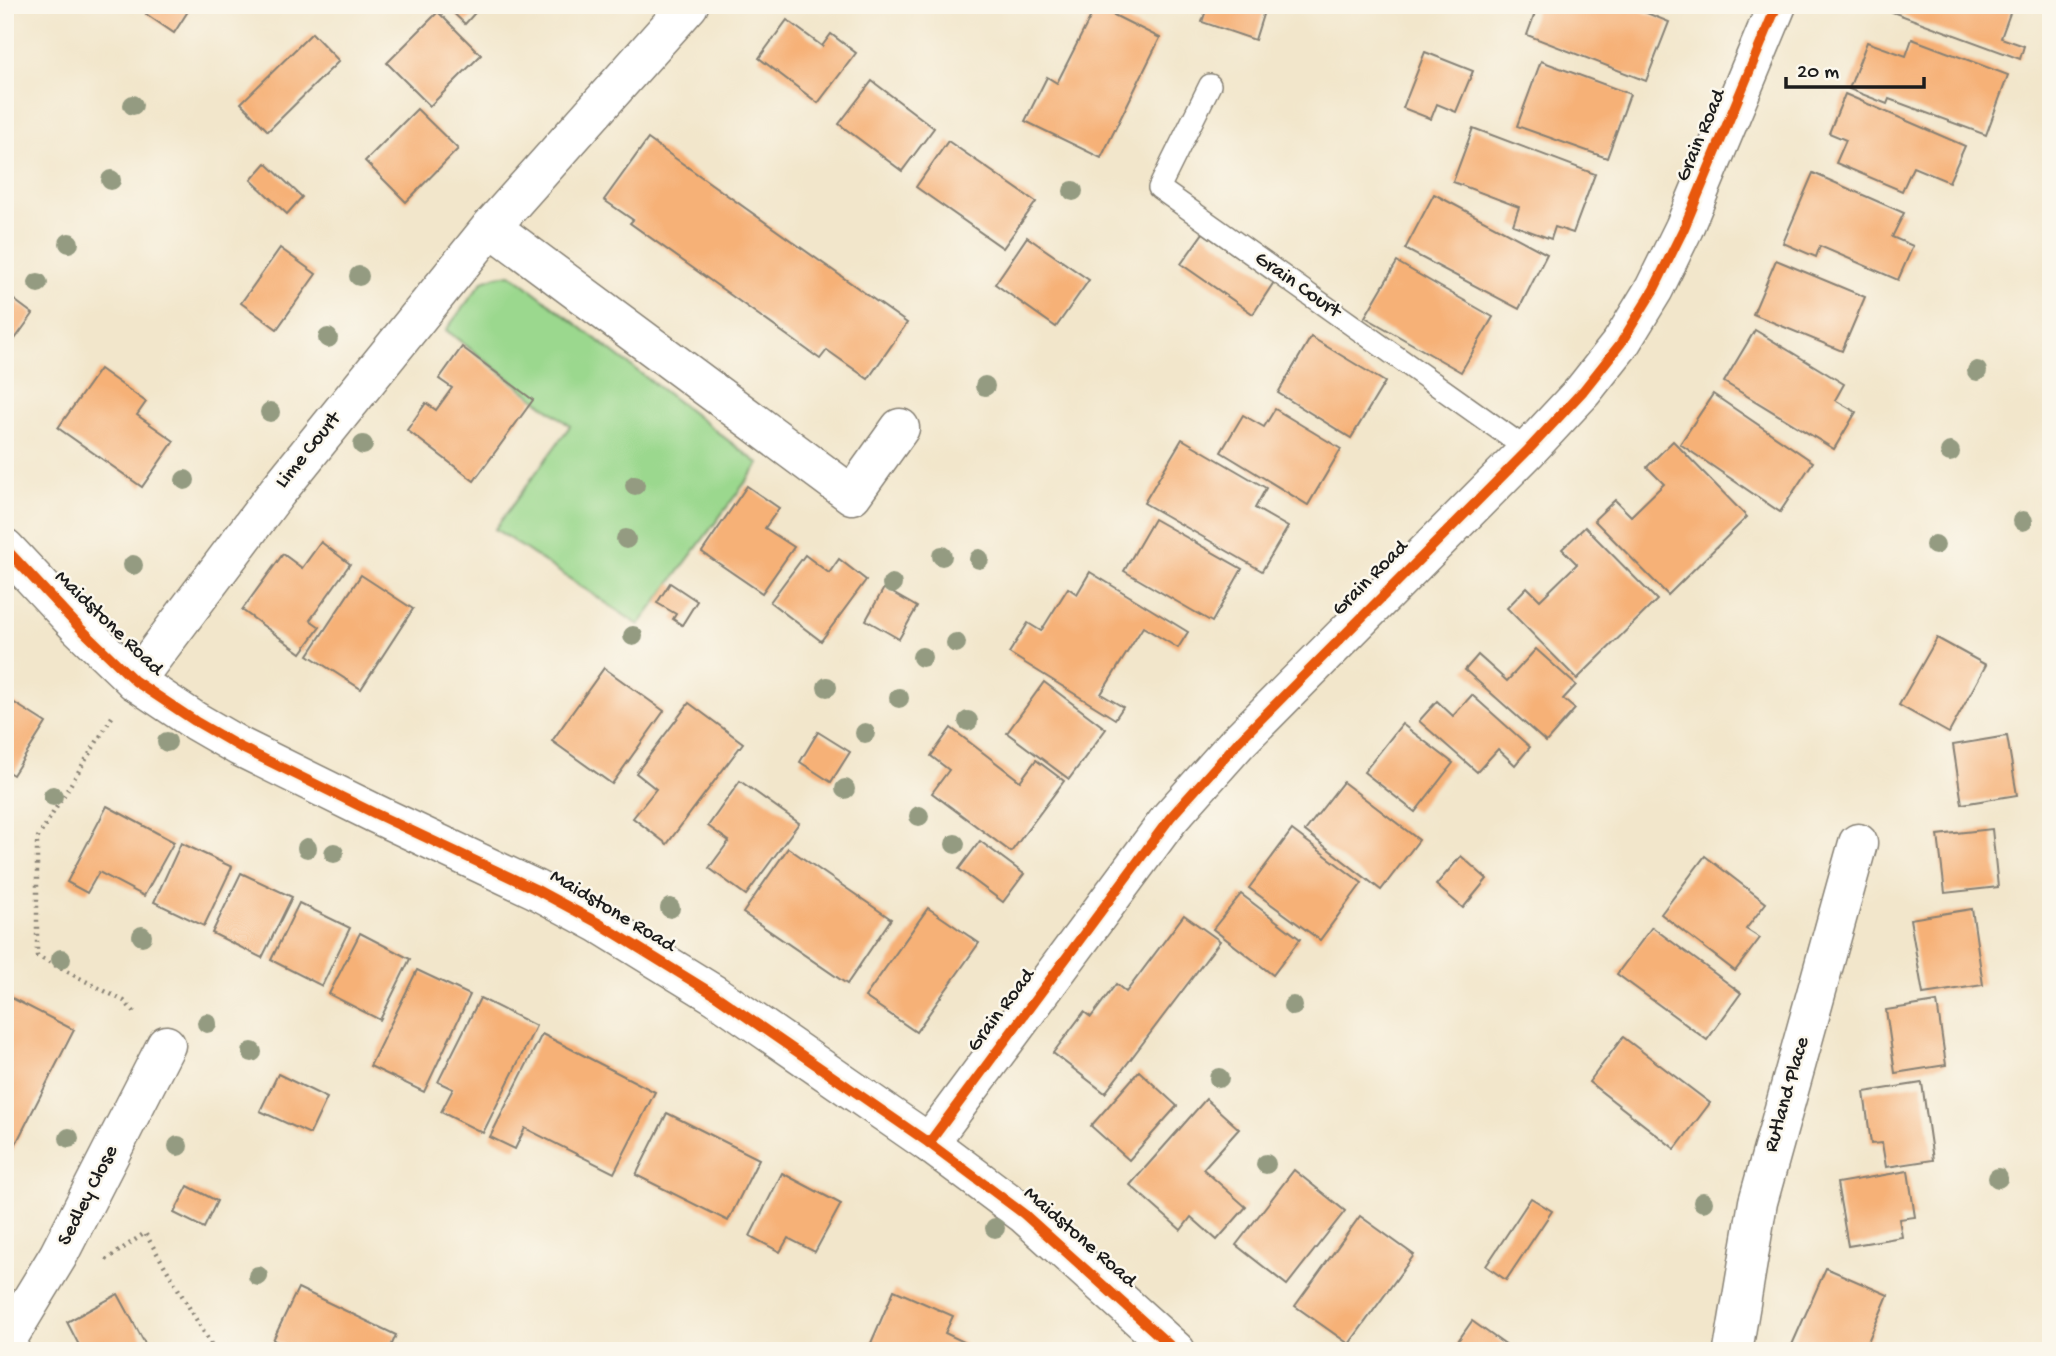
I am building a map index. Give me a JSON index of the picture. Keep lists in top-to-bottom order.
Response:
{
  "streets": {
    "street": [
      "Grain Road",
      "Lime Court",
      "Maidstone Road",
      "Rutland Place",
      "Sedley Close"
    ],
    "lane": ["Grain Court"]
  },
  "crossings": [
    ["Grain Road", "Grain Court"],
    ["Grain Road", "Maidstone Road"],
    ["Lime Court", "Maidstone Road"]
  ],
  "scale_bar": "20 m"
}
